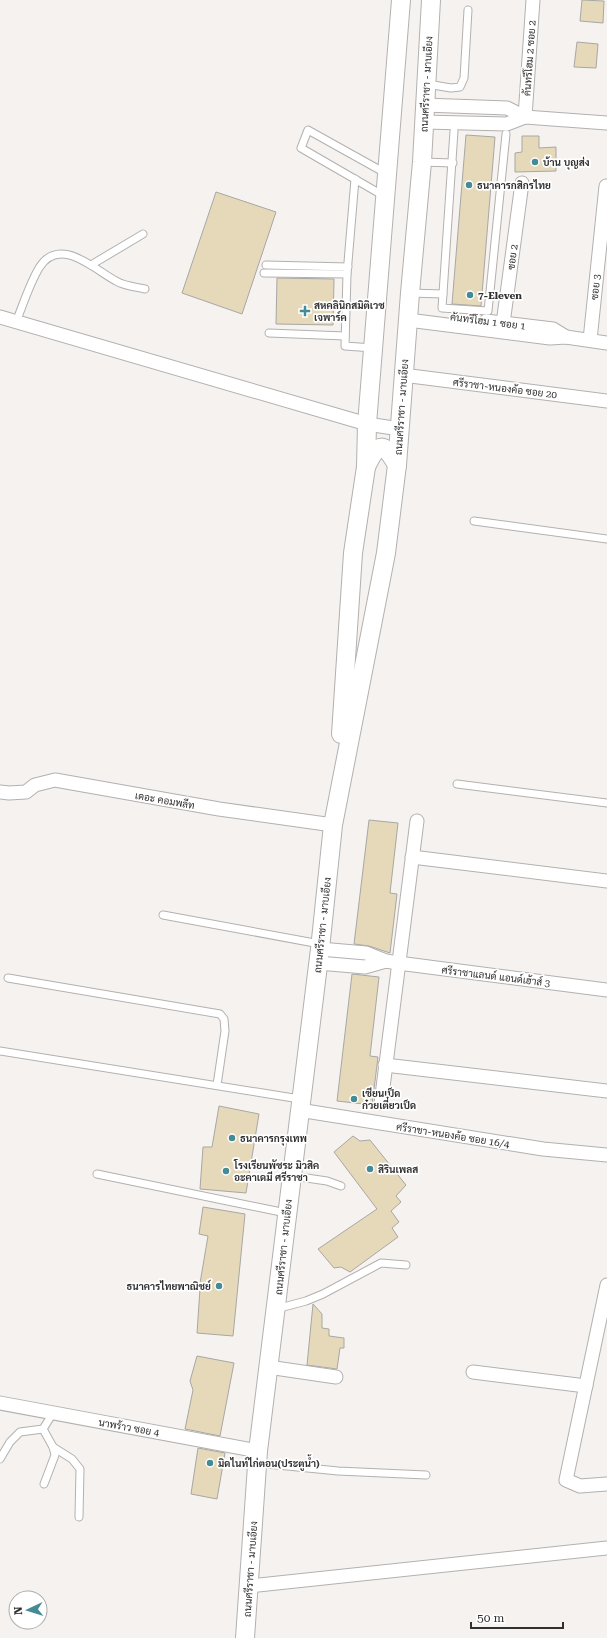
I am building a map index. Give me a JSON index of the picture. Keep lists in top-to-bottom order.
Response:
{
  "streets": {
    "main road": ["ถนนศรีราชา - มาบเอียง"],
    "street": [
      "คันทรีโฮม 2 ซอย 2",
      "ซอย 2",
      "ซอย 3",
      "คันทรีโฮม 1 ซอย 1",
      "ศรีราชา-หนองค้อ ซอย 20",
      "เดอะ คอมพลีท",
      "ศรีราชาแลนด์ แอนด์เฮ้าส์ 3",
      "ศรีราชา-หนองค้อ ซอย 16/4",
      "นาพร้าว ซอย 4"
    ]
  },
  "crossings": [
    ["ถนนศรีราชา - มาบเอียง", "คันทรีโฮม 1 ซอย 1"],
    ["ถนนศรีราชา - มาบเอียง", "ศรีราชา-หนองค้อ ซอย 20"],
    ["ถนนศรีราชา - มาบเอียง", "เดอะ คอมพลีท"],
    ["ถนนศรีราชา - มาบเอียง", "ศรีราชาแลนด์ แอนด์เฮ้าส์ 3"],
    ["ถนนศรีราชา - มาบเอียง", "ศรีราชา-หนองค้อ ซอย 16/4"],
    ["ถนนศรีราชา - มาบเอียง", "นาพร้าว ซอย 4"],
    ["ซอย 2", "คันทรีโฮม 1 ซอย 1"],
    ["ซอย 3", "คันทรีโฮม 1 ซอย 1"]
  ],
  "places": {
    "other": [
      "บ้าน บุญส่ง",
      "ธนาคารกสิกรไทย",
      "7-Eleven",
      "เซียนเป็ด ก๋วยเตี๋ยวเป็ด",
      "ธนาคารกรุงเทพ",
      "สิรินเพลส",
      "โรงเรียนพัชระ มิวสิค อะคาเดมี ศรีราชา",
      "ธนาคารไทยพาณิชย์",
      "มิดไนท์ไก่ตอน(ประตูน้ำ)"
    ],
    "health": ["สหคลินิกสมิติเวช เจพาร์ค"]
  },
  "scale_bar": "50 m",
  "north": "left"
}
